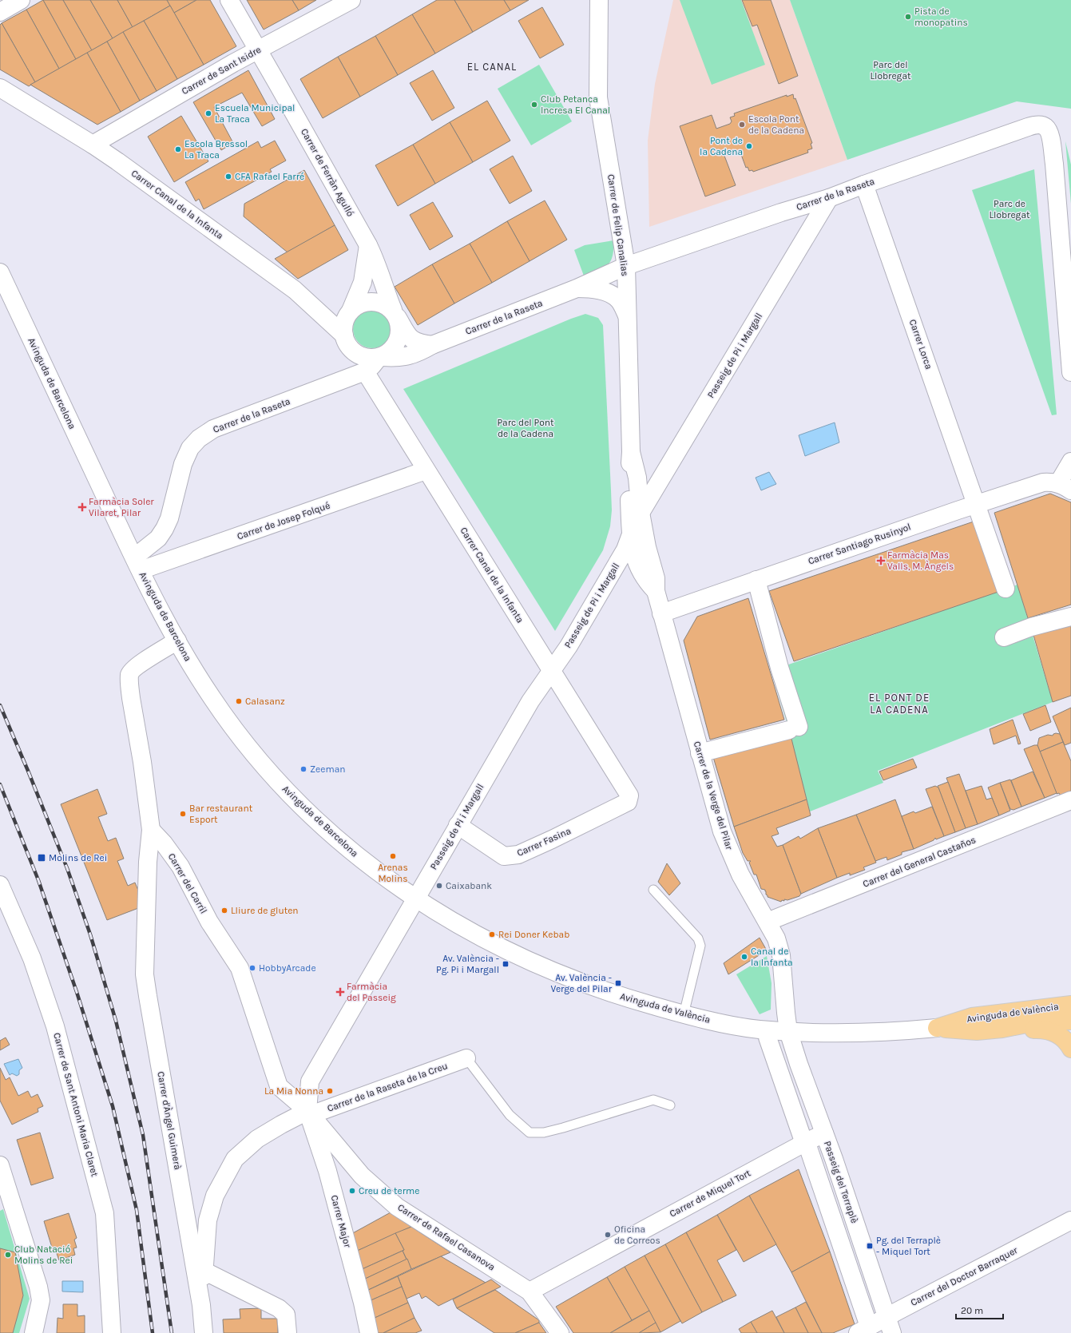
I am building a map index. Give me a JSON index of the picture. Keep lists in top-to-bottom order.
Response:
{
  "streets": {
    "main road": ["Avinguda de València"],
    "street": [
      "Carrer de Sant Isidre",
      "Carrer de Ferràn Agulló",
      "Carrer de la Raseta",
      "Carrer Canal de la Infanta",
      "Carrer de Felip Canalias",
      "Carrer Lorca",
      "Passeig de Pi i Margall",
      "Avinguda de Barcelona",
      "Carrer de Josep Folqué",
      "Carrer Santiago Rusinyol",
      "Carrer de la Verge del Pilar",
      "Carrer Fasina",
      "Carrer del General Castaños",
      "Carrer del Carril",
      "Carrer de la Raseta de la Creu",
      "Carrer de Sant Antoni Maria Claret",
      "Carrer d'Àngel Guimerà",
      "Passeig del Terraplè",
      "Carrer de Miquel Tort",
      "Carrer Major",
      "Carrer de Rafael Casanova",
      "Carrer del Doctor Barraquer"
    ]
  },
  "crossings": [
    ["Carrer de Sant Isidre", "Carrer de Ferràn Agulló"],
    ["Carrer de Sant Isidre", "Carrer Canal de la Infanta"],
    ["Carrer de Ferràn Agulló", "Carrer de la Raseta"],
    ["Carrer de Ferràn Agulló", "Carrer Canal de la Infanta"],
    ["Carrer de la Raseta", "Carrer Canal de la Infanta"],
    ["Carrer de la Raseta", "Carrer de Felip Canalias"],
    ["Carrer de la Raseta", "Carrer Lorca"],
    ["Carrer de la Raseta", "Passeig de Pi i Margall"],
    ["Carrer de la Raseta", "Avinguda de Barcelona"],
    ["Carrer de la Raseta", "Carrer de Josep Folqué"],
    ["Carrer Canal de la Infanta", "Passeig de Pi i Margall"],
    ["Carrer Canal de la Infanta", "Carrer de Josep Folqué"],
    ["Carrer Canal de la Infanta", "Carrer Fasina"],
    ["Carrer de Felip Canalias", "Passeig de Pi i Margall"],
    ["Carrer de Felip Canalias", "Carrer de la Verge del Pilar"],
    ["Carrer Lorca", "Carrer Santiago Rusinyol"],
    ["Passeig de Pi i Margall", "Avinguda de Barcelona"],
    ["Passeig de Pi i Margall", "Carrer de la Verge del Pilar"],
    ["Passeig de Pi i Margall", "Carrer Fasina"],
    ["Passeig de Pi i Margall", "Carrer del Carril"],
    ["Passeig de Pi i Margall", "Avinguda de València"],
    ["Passeig de Pi i Margall", "Carrer de la Raseta de la Creu"],
    ["Passeig de Pi i Margall", "Carrer Major"],
    ["Passeig de Pi i Margall", "Carrer de Rafael Casanova"],
    ["Avinguda de Barcelona", "Carrer de Josep Folqué"],
    ["Avinguda de Barcelona", "Avinguda de València"],
    ["Carrer Santiago Rusinyol", "Carrer de la Verge del Pilar"],
    ["Carrer de la Verge del Pilar", "Carrer del General Castaños"],
    ["Carrer de la Verge del Pilar", "Avinguda de València"],
    ["Carrer de la Verge del Pilar", "Passeig del Terraplè"],
    ["Carrer del Carril", "Carrer de la Raseta de la Creu"],
    ["Carrer del Carril", "Carrer d'Àngel Guimerà"],
    ["Carrer del Carril", "Carrer Major"],
    ["Carrer del Carril", "Carrer de Rafael Casanova"],
    ["Avinguda de València", "Passeig del Terraplè"],
    ["Carrer de la Raseta de la Creu", "Carrer Major"],
    ["Carrer de la Raseta de la Creu", "Carrer de Rafael Casanova"],
    ["Passeig del Terraplè", "Carrer de Miquel Tort"],
    ["Passeig del Terraplè", "Carrer del Doctor Barraquer"],
    ["Carrer de Miquel Tort", "Carrer de Rafael Casanova"],
    ["Carrer Major", "Carrer de Rafael Casanova"]
  ],
  "districts": ["EL CANAL", "EL PONT DE LA CADENA"],
  "parks": ["Parc del Llobregat", "Parc de Llobregat", "Parc del Pont de la Cadena"],
  "places": {
    "other": [
      "Pista de monopatins",
      "Club Petanca Incresa El Canal",
      "Escuela Municipal La Traca",
      "Escola Pont de la Cadena",
      "Pont de la Cadena",
      "Escola Bressol La Traca",
      "CFA Rafael Farré",
      "Calasanz",
      "Zeeman",
      "Bar restaurant Esport",
      "Arenas Molins",
      "Caixabank",
      "Lliure de gluten",
      "Rei Doner Kebab",
      "Canal de la Infanta",
      "HobbyArcade",
      "La Mia Nonna",
      "Creu de terme",
      "Oficina de Correos",
      "Club Natació Molins de Rei"
    ],
    "health": ["Farmàcia Soler Vilaret, Pilar", "Farmàcia Mas Valls, M. Àngels", "Farmàcia del Passeig"],
    "transit": [
      "Molins de Rei",
      "Av. València - Pg. Pi i Margall",
      "Av. València - Verge del Pilar",
      "Pg. del Terraplè - Miquel Tort"
    ]
  },
  "scale_bar": "20 m"
}
